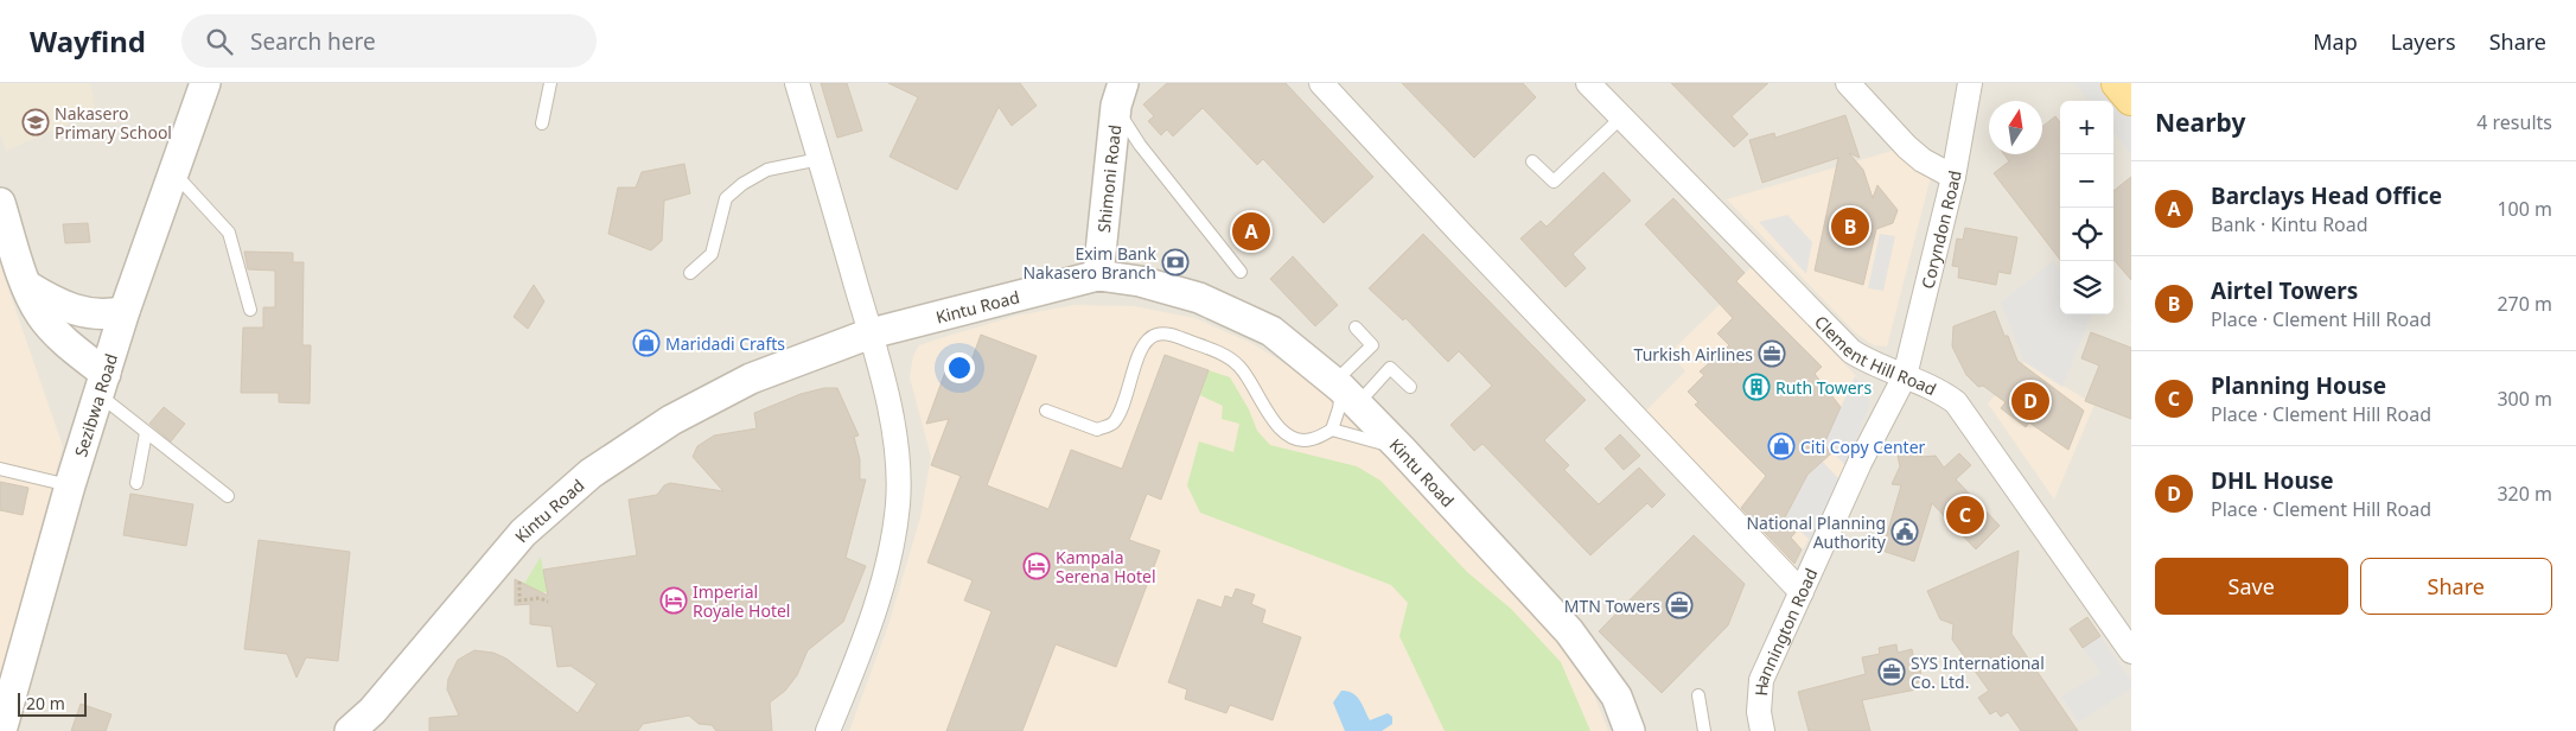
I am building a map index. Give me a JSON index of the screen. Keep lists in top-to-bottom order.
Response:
{
  "streets": {
    "street": [
      "Shimoni Road",
      "Coryndon Road",
      "Kintu Road",
      "Clement Hill Road",
      "Sezibwa Road",
      "Hannington Road"
    ]
  },
  "crossings": [
    ["Shimoni Road", "Kintu Road"],
    ["Coryndon Road", "Clement Hill Road"],
    ["Coryndon Road", "Hannington Road"],
    ["Clement Hill Road", "Hannington Road"]
  ],
  "places": {
    "school or university": ["Nakasero Primary School"],
    "bank": ["Exim Bank Nakasero Branch"],
    "shop": ["Maridadi Crafts", "Citi Copy Center"],
    "office": ["Turkish Airlines", "MTN Towers", "SYS International Co. Ltd."],
    "building": ["Ruth Towers"],
    "public building": ["National Planning Authority"],
    "hotel": ["Kampala Serena Hotel", "Imperial Royale Hotel"]
  },
  "scale_bar": "20 m",
  "north": "top",
  "page": {
    "header": "Wayfind",
    "search": "Search here",
    "nav": ["Map", "Layers", "Share"],
    "heading": ["Nearby", "4 results"],
    "map_buttons": ["+", "−"],
    "list": [
      {
        "mark": "A",
        "name": "Barclays Head Office",
        "note": "Bank · Kintu Road",
        "value": "100 m"
      },
      {
        "mark": "B",
        "name": "Airtel Towers",
        "note": "Place · Clement Hill Road",
        "value": "270 m"
      },
      {
        "mark": "C",
        "name": "Planning House",
        "note": "Place · Clement Hill Road",
        "value": "300 m"
      },
      {
        "mark": "D",
        "name": "DHL House",
        "note": "Place · Clement Hill Road",
        "value": "320 m"
      }
    ],
    "pins": [
      "B",
      "A",
      "D",
      "C"
    ],
    "buttons": ["Save", "Share"],
    "scale": "20 m"
  }
}
